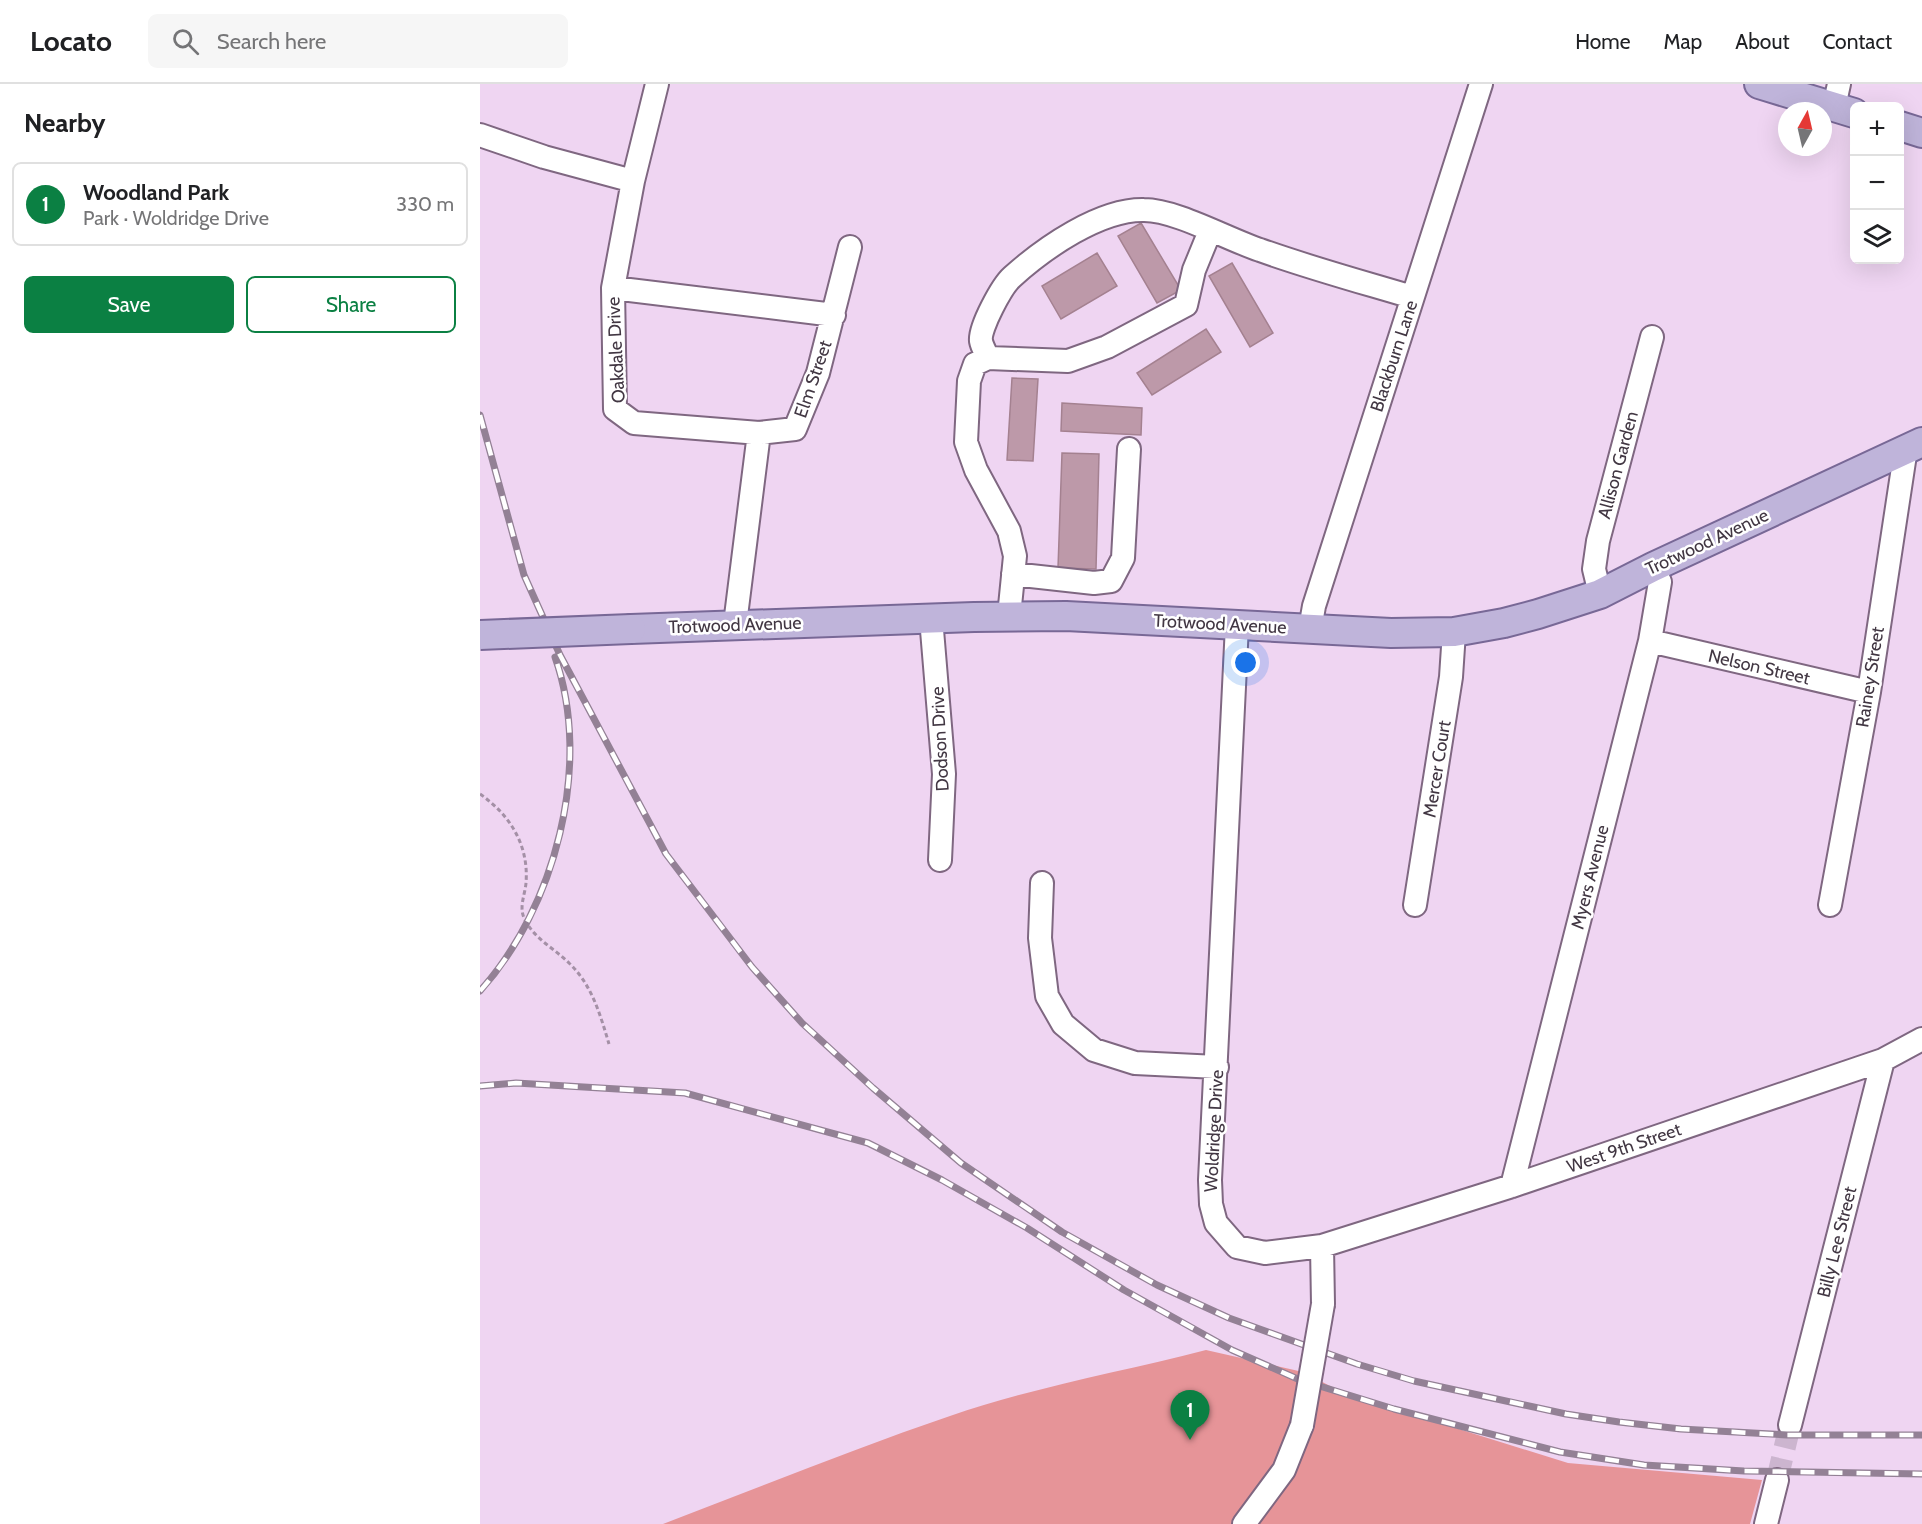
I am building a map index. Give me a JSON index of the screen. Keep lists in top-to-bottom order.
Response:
{
  "streets": {
    "main road": ["Trotwood Avenue"],
    "street": [
      "Oakdale Drive",
      "Blackburn Lane",
      "Elm Street",
      "Allison Garden",
      "Nelson Street",
      "Rainey Street",
      "Dodson Drive",
      "Mercer Court",
      "Myers Avenue",
      "Woldridge Drive",
      "West 9th Street",
      "Billy Lee Street"
    ]
  },
  "crossings": [
    ["Oakdale Drive", "Elm Street"],
    ["Blackburn Lane", "Trotwood Avenue"],
    ["Allison Garden", "Trotwood Avenue"],
    ["Trotwood Avenue", "Rainey Street"],
    ["Trotwood Avenue", "Dodson Drive"],
    ["Trotwood Avenue", "Mercer Court"],
    ["Trotwood Avenue", "Myers Avenue"],
    ["Trotwood Avenue", "Woldridge Drive"],
    ["Nelson Street", "Rainey Street"],
    ["Nelson Street", "Myers Avenue"],
    ["Myers Avenue", "West 9th Street"],
    ["Woldridge Drive", "West 9th Street"],
    ["West 9th Street", "Billy Lee Street"]
  ],
  "north": "top",
  "page": {
    "header": "Locato",
    "search": "Search here",
    "nav": [
      "Home",
      "Map",
      "About",
      "Contact"
    ],
    "heading": "Nearby",
    "map_buttons": ["+", "−"],
    "list": [
      {
        "mark": "1",
        "name": "Woodland Park",
        "note": "Park · Woldridge Drive",
        "value": "330 m"
      }
    ],
    "buttons": ["Save", "Share"],
    "pins": "1"
  }
}
